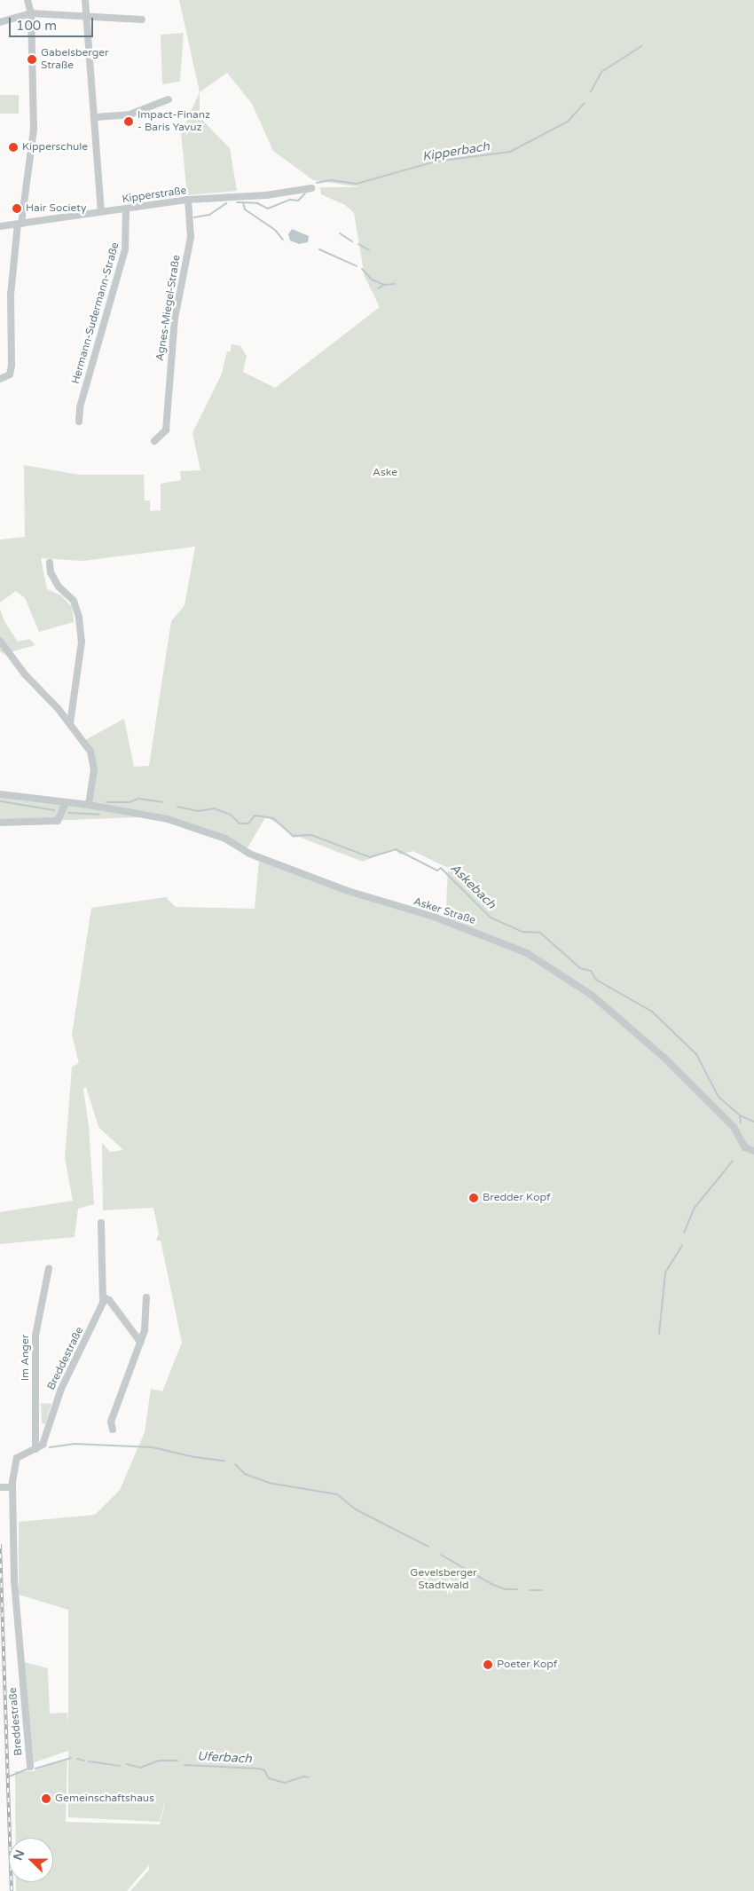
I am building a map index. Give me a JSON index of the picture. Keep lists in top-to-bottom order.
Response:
{
  "streets": {
    "street": [
      "Kipperstraße",
      "Agnes-Miegel-Straße",
      "Hermann-Sudermann-Straße",
      "Asker Straße",
      "Im Anger",
      "Breddestraße"
    ]
  },
  "crossings": [
    ["Kipperstraße", "Agnes-Miegel-Straße"],
    ["Kipperstraße", "Hermann-Sudermann-Straße"],
    ["Im Anger", "Breddestraße"]
  ],
  "water": ["Kipperbach", "Askebach", "Uferbach"],
  "parks": ["Aske", "Gevelsberger Stadtwald"],
  "places": [
    "Gabelsberger Straße",
    "Impact-Finanz - Baris Yavuz",
    "Kipperschule",
    "Hair Society",
    "Bredder Kopf",
    "Poeter Kopf",
    "Gemeinschaftshaus"
  ],
  "scale_bar": "100 m",
  "north": "left"
}
